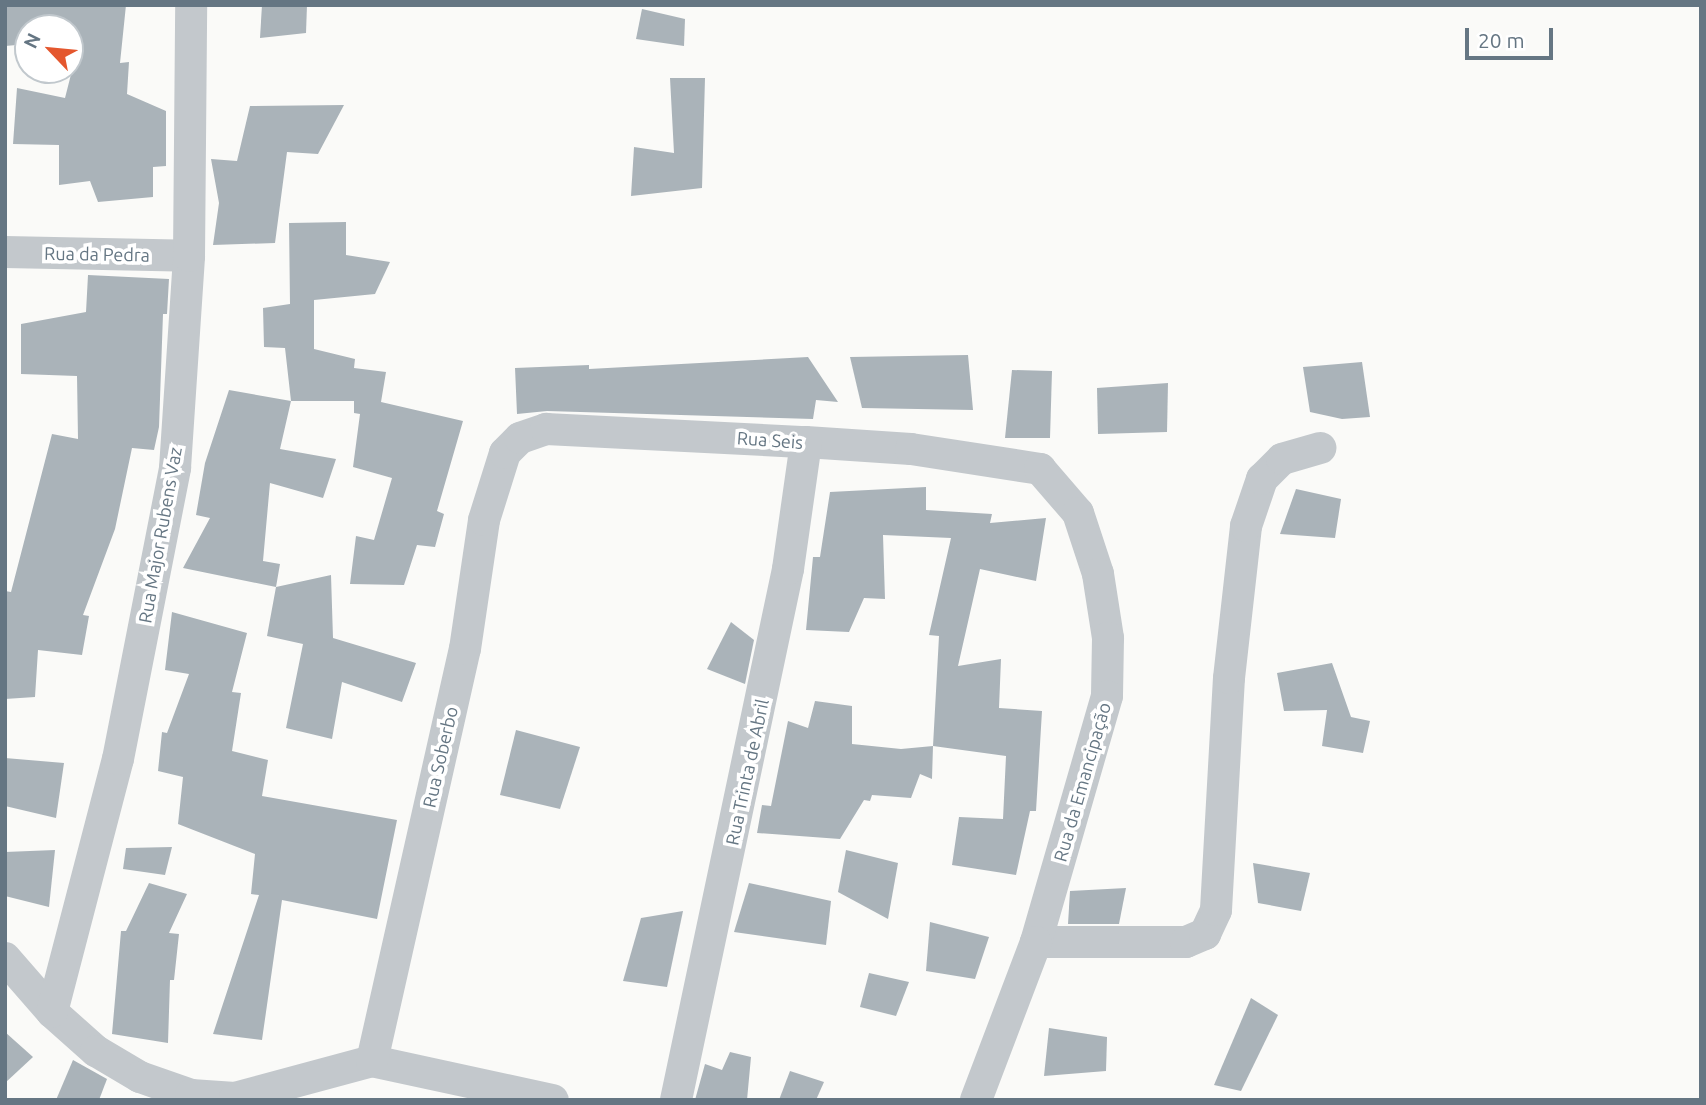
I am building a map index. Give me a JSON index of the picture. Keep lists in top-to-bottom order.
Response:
{
  "streets": {
    "street": [
      "Rua da Pedra",
      "Rua Seis",
      "Rua Major Rubens Vaz",
      "Rua Soberbo",
      "Rua Trinta de Abril",
      "Rua da Emancipação"
    ]
  },
  "crossings": [
    ["Rua da Pedra", "Rua Major Rubens Vaz"],
    ["Rua Seis", "Rua Soberbo"],
    ["Rua Seis", "Rua Trinta de Abril"],
    ["Rua Seis", "Rua da Emancipação"]
  ],
  "scale_bar": "20 m",
  "north": "top left"
}
